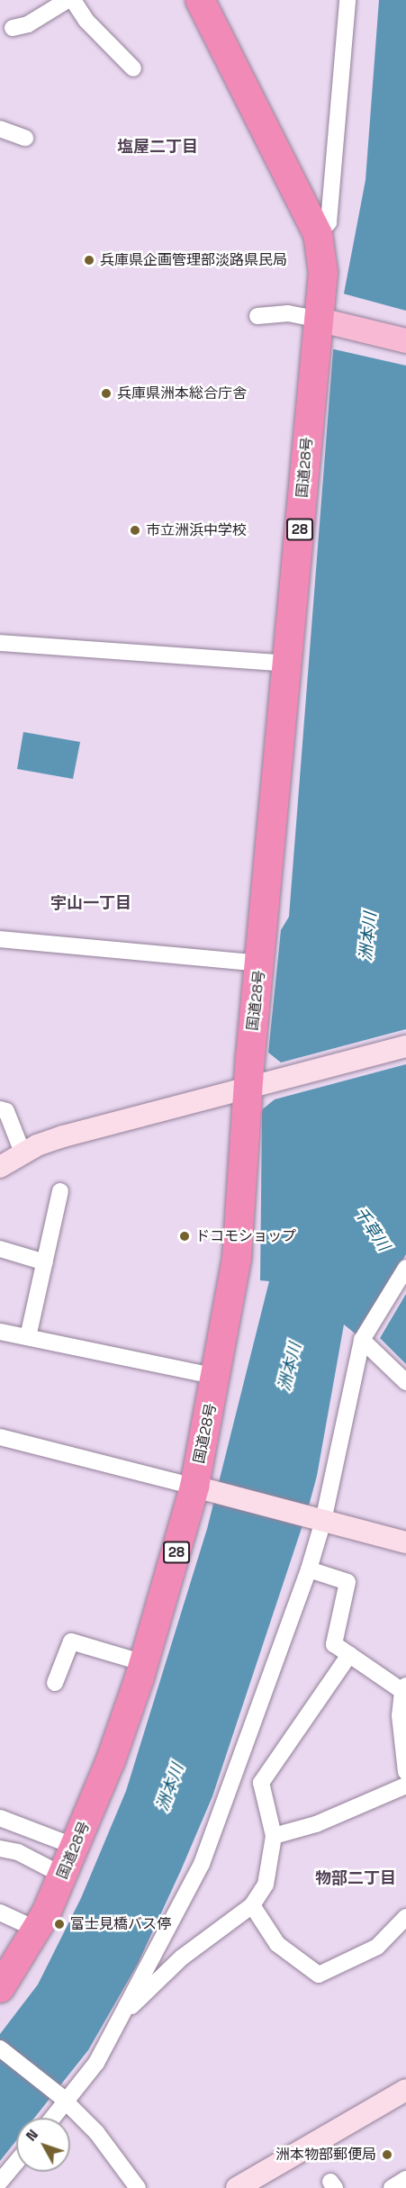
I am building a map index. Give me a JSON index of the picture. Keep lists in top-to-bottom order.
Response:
{
  "streets": {
    "highway": ["国道28号", "28"]
  },
  "districts": ["塩屋二丁目", "宇山一丁目", "物部二丁目"],
  "water": ["洲本川", "千草川"],
  "places": [
    "兵庫県企画管理部淡路県民局",
    "兵庫県洲本総合庁舎",
    "市立洲浜中学校",
    "ドコモショップ",
    "富士見橋バス停",
    "洲本物部郵便局"
  ],
  "north": "top left"
}
